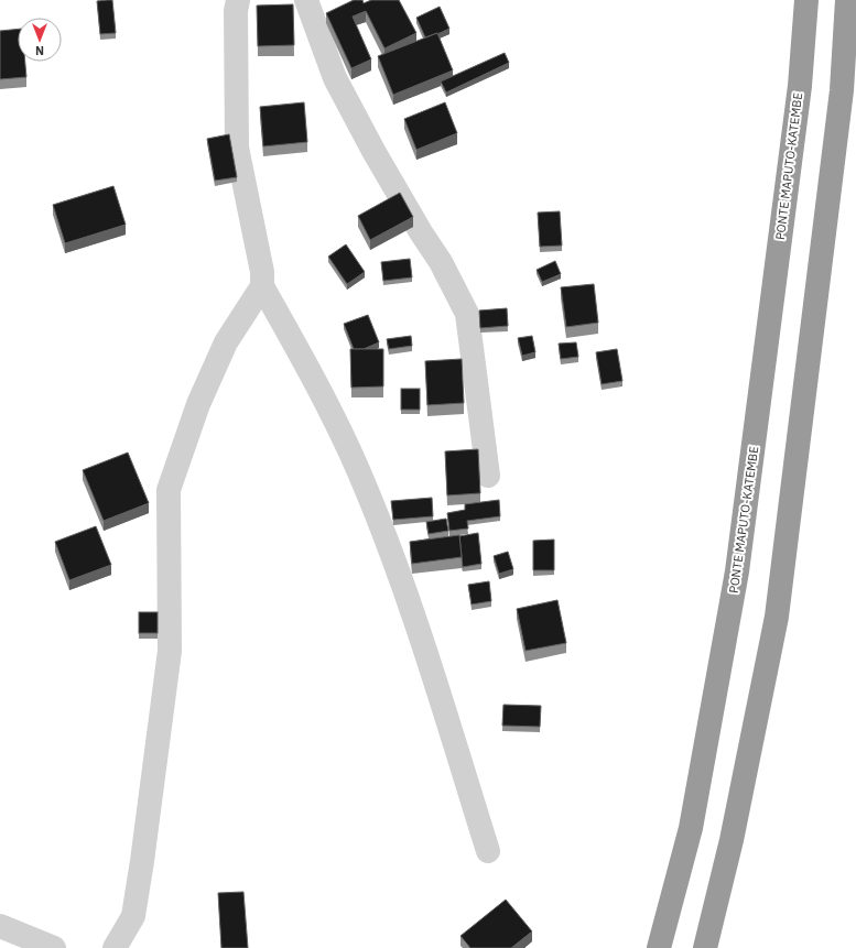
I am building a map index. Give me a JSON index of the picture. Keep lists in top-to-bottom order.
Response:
{
  "streets": {
    "highway": ["PONTE MAPUTO-KATEMBE"]
  },
  "north": "bottom"
}
